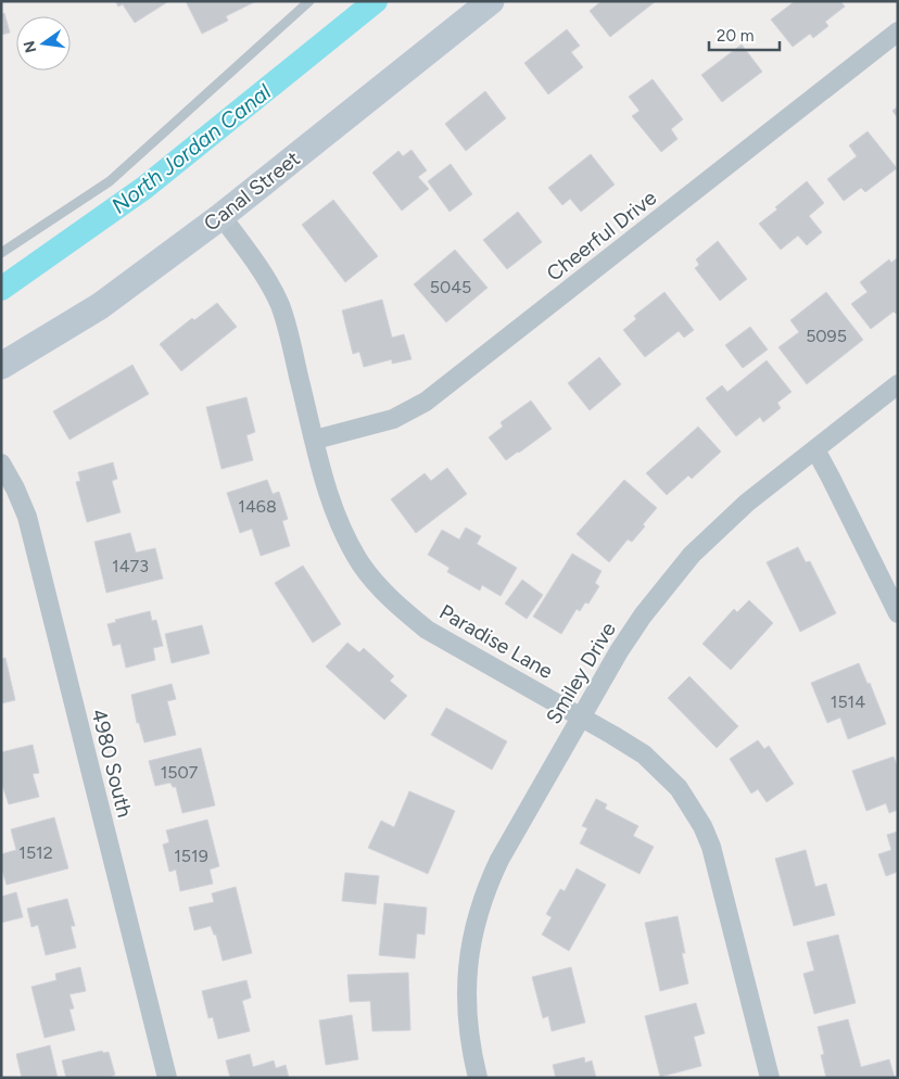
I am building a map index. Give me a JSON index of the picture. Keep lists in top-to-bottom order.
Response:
{
  "streets": {
    "street": [
      "Canal Street",
      "Cheerful Drive",
      "Paradise Lane",
      "Smiley Drive",
      "4980 South"
    ]
  },
  "crossings": [
    ["Canal Street", "Paradise Lane"],
    ["Cheerful Drive", "Paradise Lane"],
    ["Paradise Lane", "Smiley Drive"]
  ],
  "water": ["North Jordan Canal"],
  "house_numbers": [
    "5045",
    "5095",
    "1468",
    "1473",
    "1514",
    "1507",
    "1512",
    "1519"
  ],
  "scale_bar": "20 m",
  "north": "left"
}
